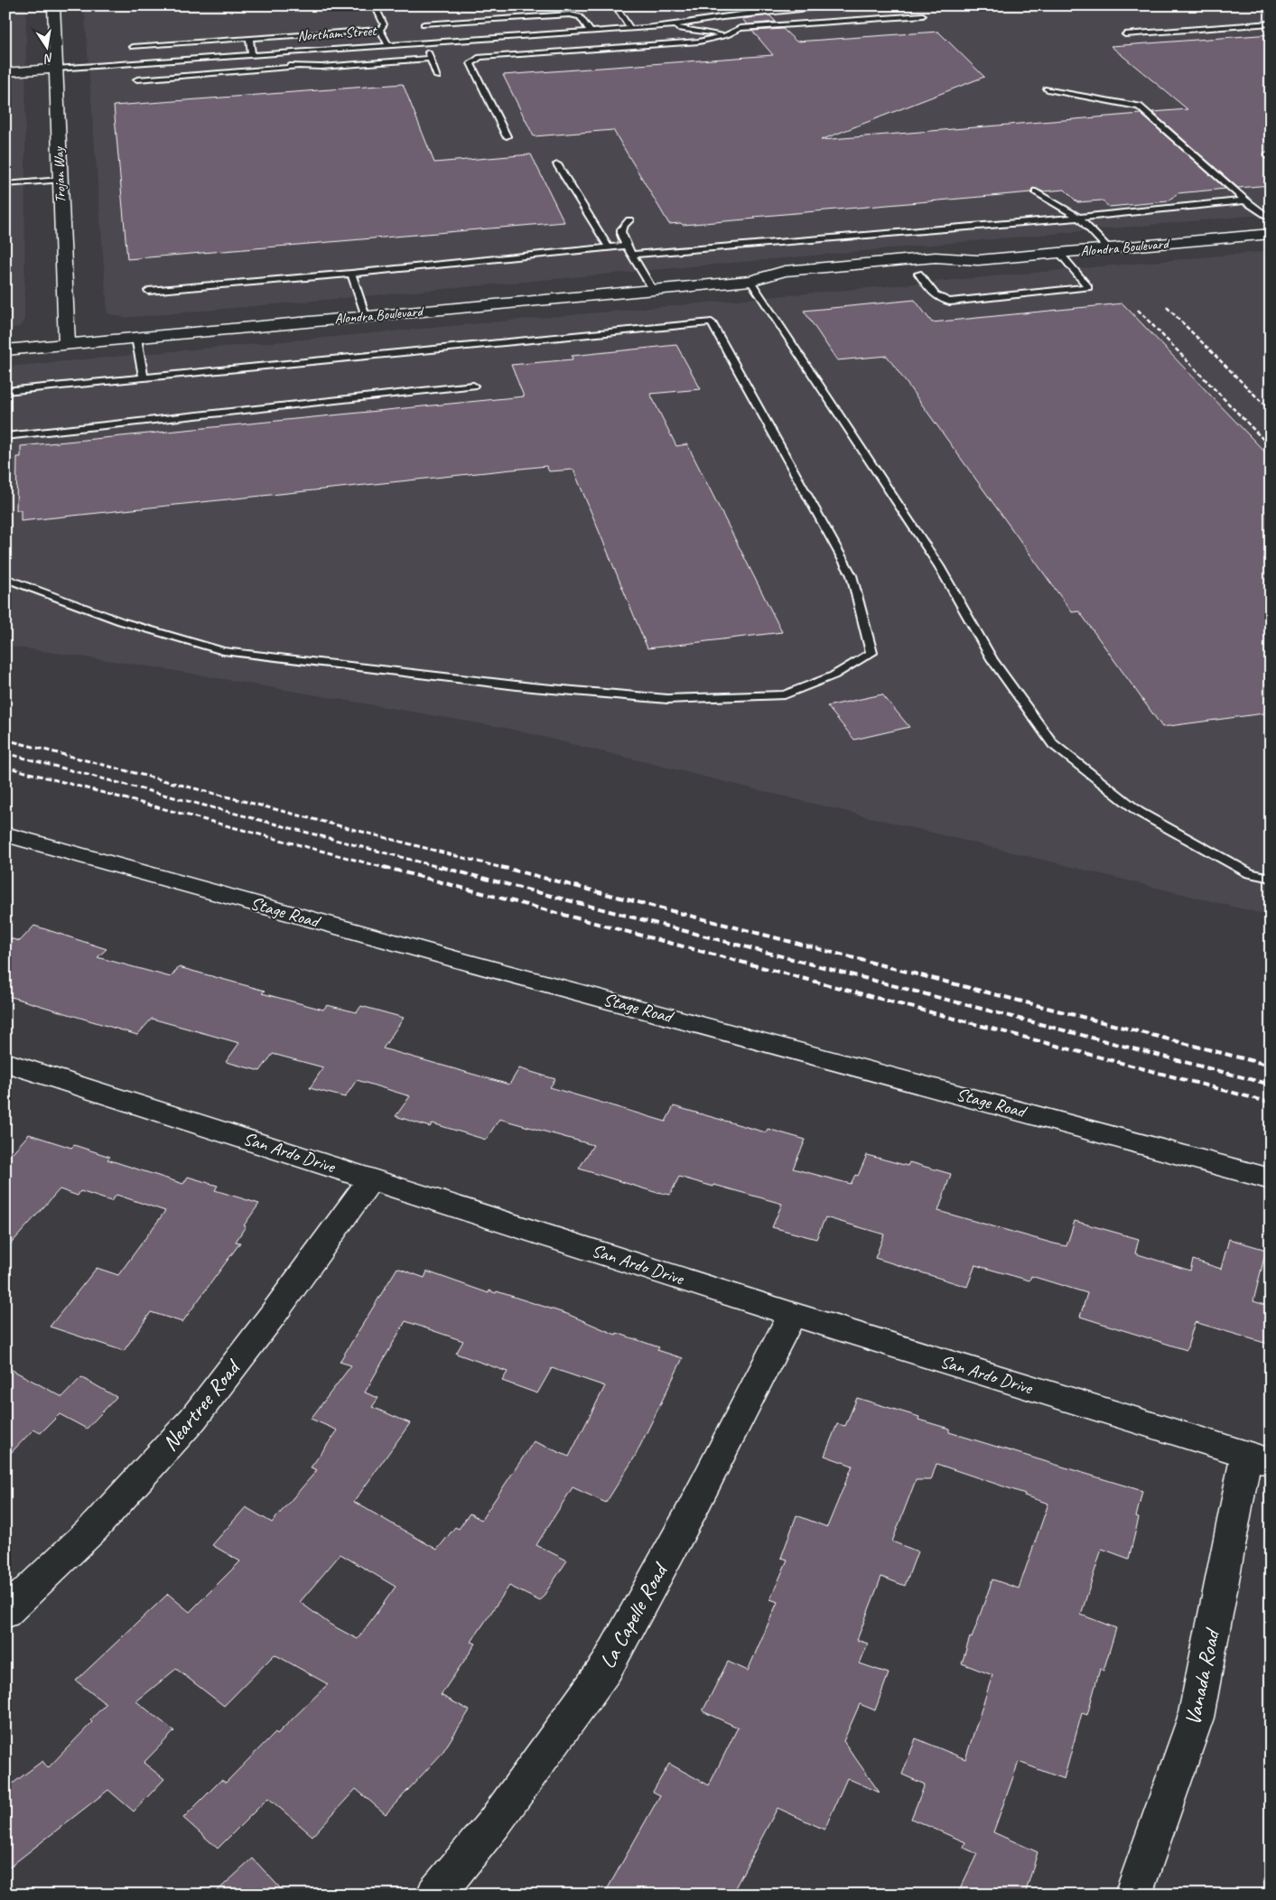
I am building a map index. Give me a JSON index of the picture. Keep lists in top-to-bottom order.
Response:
{
  "streets": {
    "street": [
      "Northam Street",
      "Trojan Way",
      "Alondra Boulevard",
      "Stage Road",
      "San Ardo Drive",
      "Neartree Road",
      "La Capelle Road",
      "Vanada Road"
    ]
  },
  "crossings": [
    ["Northam Street", "Trojan Way"],
    ["Trojan Way", "Alondra Boulevard"],
    ["San Ardo Drive", "Neartree Road"],
    ["San Ardo Drive", "La Capelle Road"],
    ["San Ardo Drive", "Vanada Road"]
  ],
  "north": "bottom"
}
